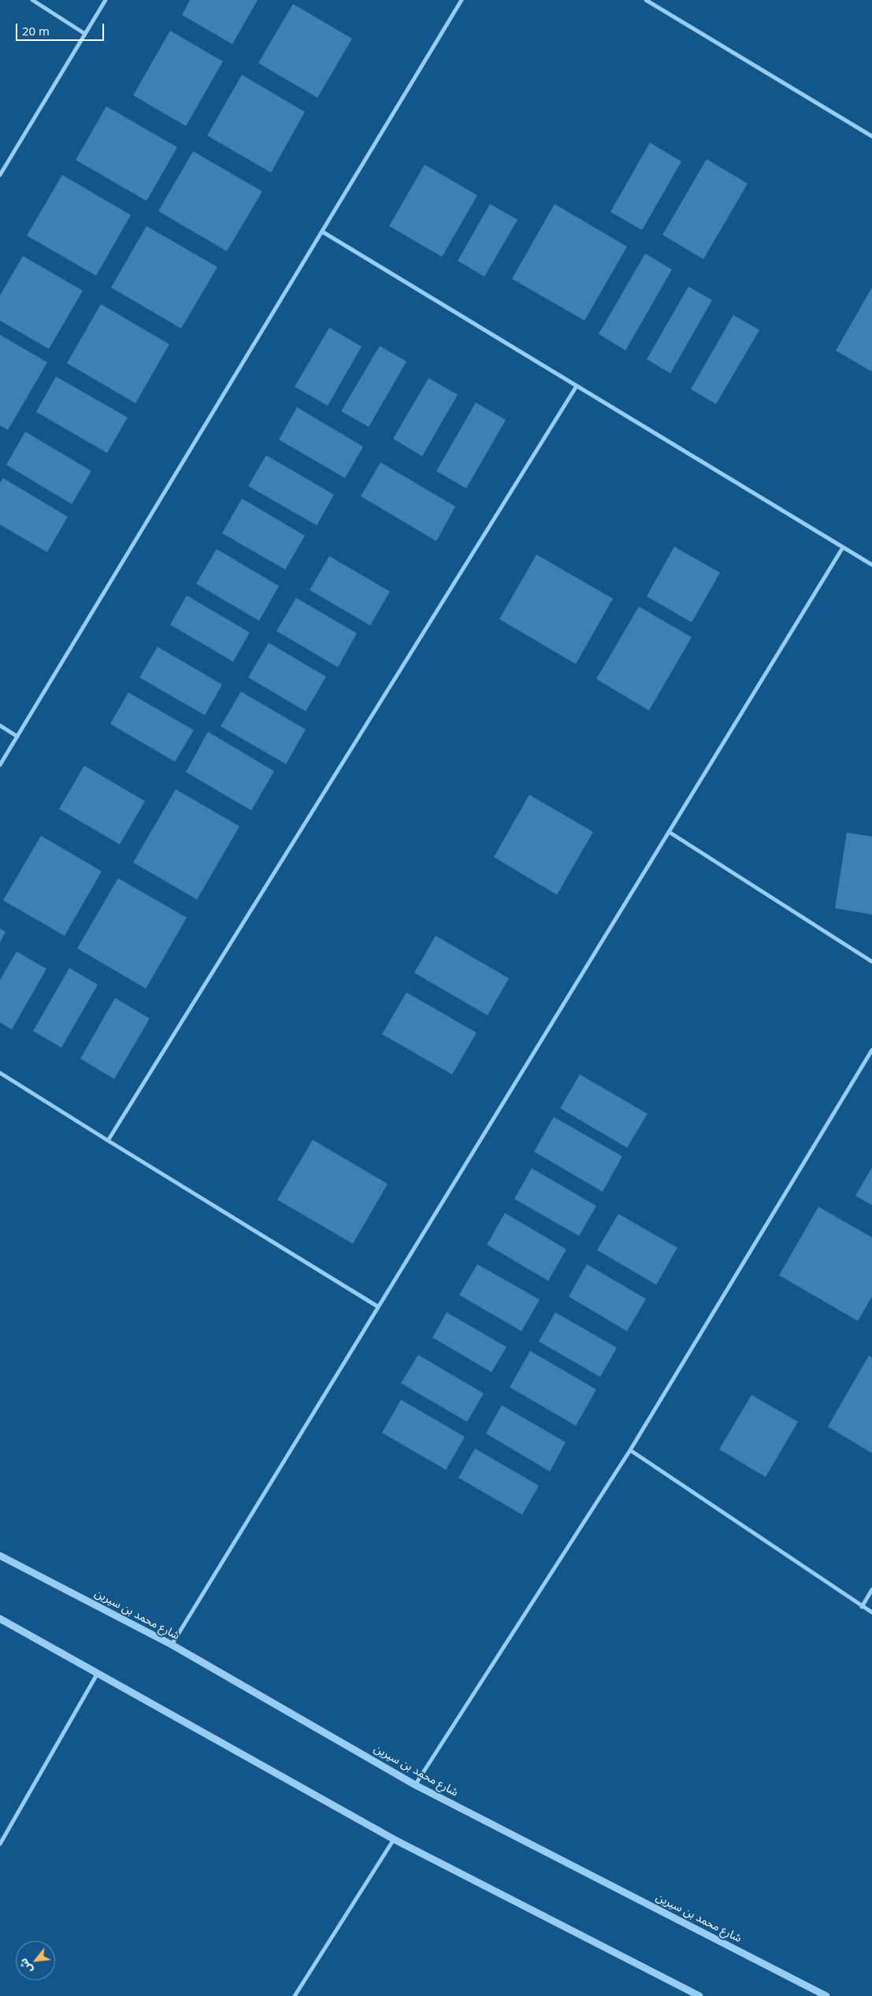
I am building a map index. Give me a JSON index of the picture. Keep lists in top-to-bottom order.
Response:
{
  "streets": {
    "street": ["شارع محمد بن سيرين"]
  },
  "scale_bar": "20 m",
  "north": "bottom left"
}
